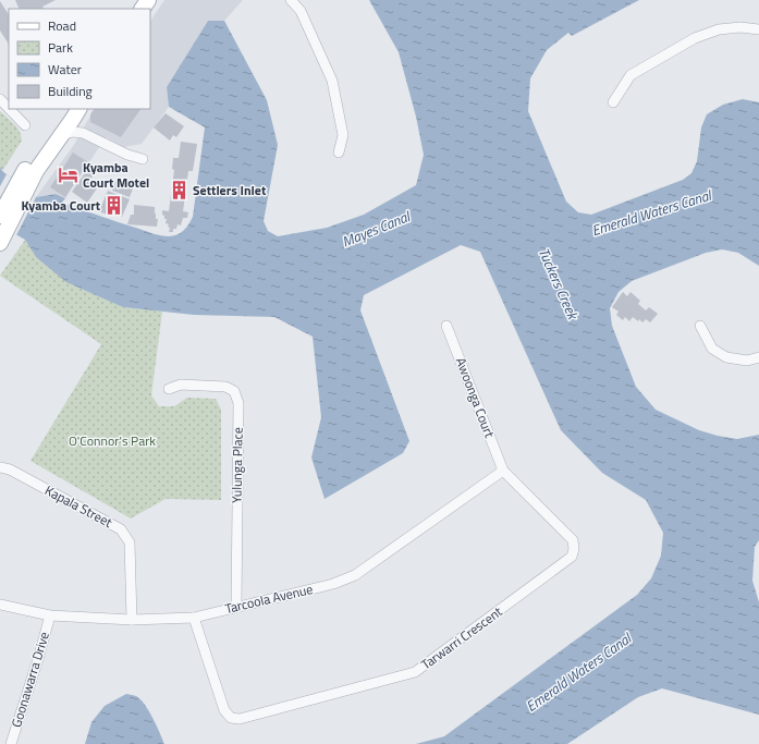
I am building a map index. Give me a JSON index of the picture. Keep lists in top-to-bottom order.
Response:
{
  "streets": {
    "street": [
      "Awoonga Court",
      "Yulunga Place",
      "Kapala Street",
      "Tarcoola Avenue",
      "Tarwarri Crescent",
      "Goonawarra Drive"
    ]
  },
  "crossings": [
    ["Awoonga Court", "Tarcoola Avenue"],
    ["Awoonga Court", "Tarwarri Crescent"],
    ["Yulunga Place", "Tarcoola Avenue"],
    ["Kapala Street", "Tarcoola Avenue"],
    ["Tarcoola Avenue", "Tarwarri Crescent"],
    ["Tarcoola Avenue", "Goonawarra Drive"]
  ],
  "water": ["Emerald Waters Canal", "Mayes Canal", "Tuckers Creek"],
  "parks": ["O'Connor's Park"],
  "places": {
    "hotel": ["Kyamba Court Motel"],
    "building": ["Settlers Inlet", "Kyamba Court"]
  },
  "legend": [
    "Road",
    "Park",
    "Water",
    "Building"
  ]
}
